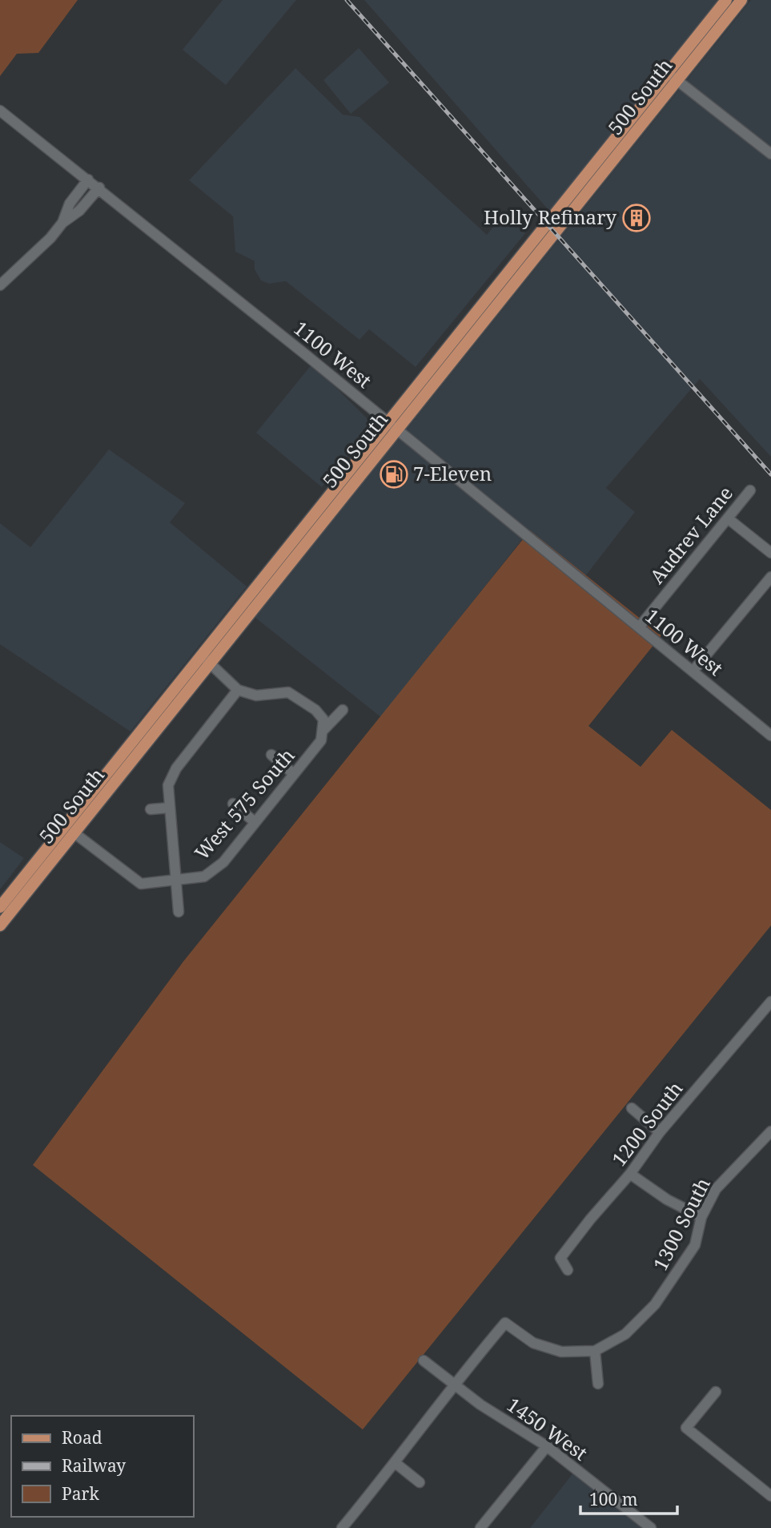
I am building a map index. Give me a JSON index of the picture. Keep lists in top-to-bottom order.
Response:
{
  "streets": {
    "main road": ["500 South"],
    "street": [
      "1100 West",
      "Audrev Lane",
      "West 575 South",
      "1200 South",
      "1300 South",
      "1450 West"
    ]
  },
  "crossings": [
    ["500 South", "1100 West"],
    ["500 South", "West 575 South"],
    ["1100 West", "Audrev Lane"]
  ],
  "places": {
    "building": ["Holly Refinary"],
    "fuel station": ["7-Eleven"]
  },
  "legend": ["Road", "Railway", "Park"],
  "scale_bar": "100 m"
}
